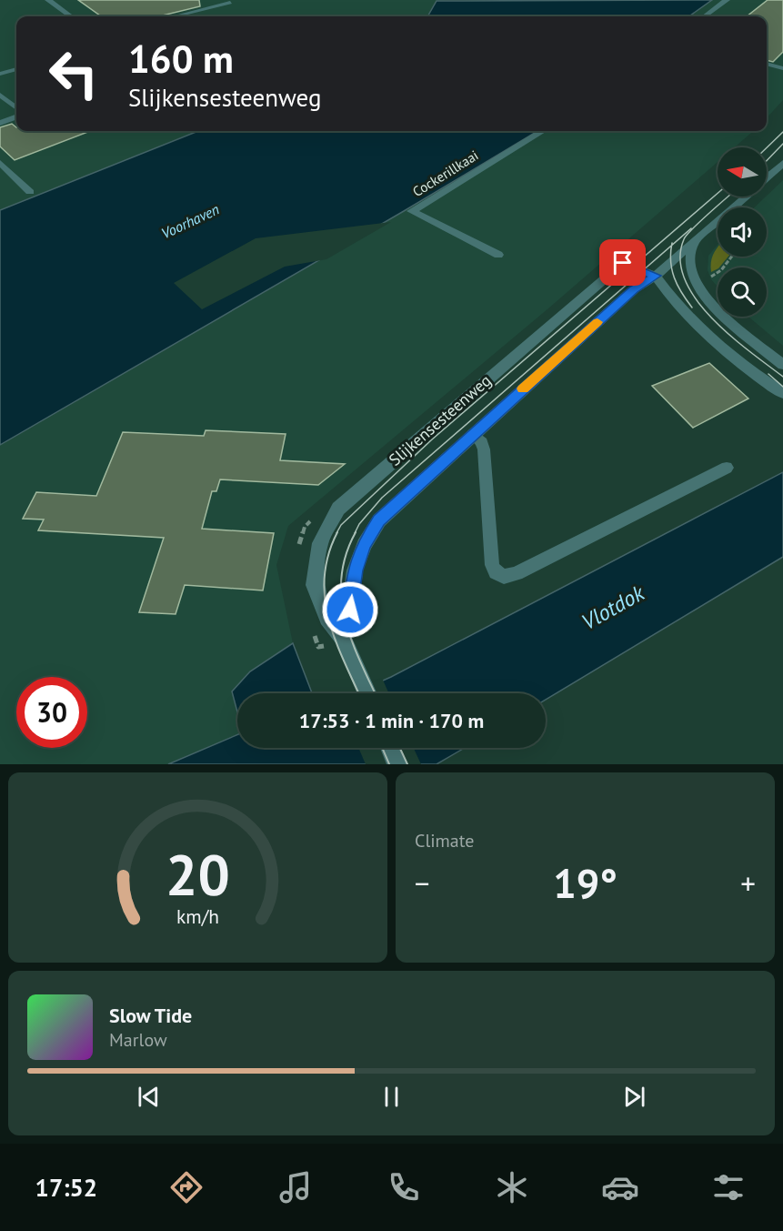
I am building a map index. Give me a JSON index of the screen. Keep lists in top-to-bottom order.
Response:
{
  "streets": {
    "street": ["Cockerillkaai", "Slijkensesteenweg"]
  },
  "water": ["Voorhaven", "Vlotdok"],
  "north": "left",
  "page": {
    "turn": ["160 m", "Slijkensesteenweg"],
    "limit": "30",
    "trip": "17:53 · 1 min · 170 m",
    "tile": "Climate",
    "heat": ["−", "19°", "+"],
    "song": ["Slow Tide", "Marlow"],
    "tabs": "17:52",
    "gauge": ["20", "km/h"]
  }
}
